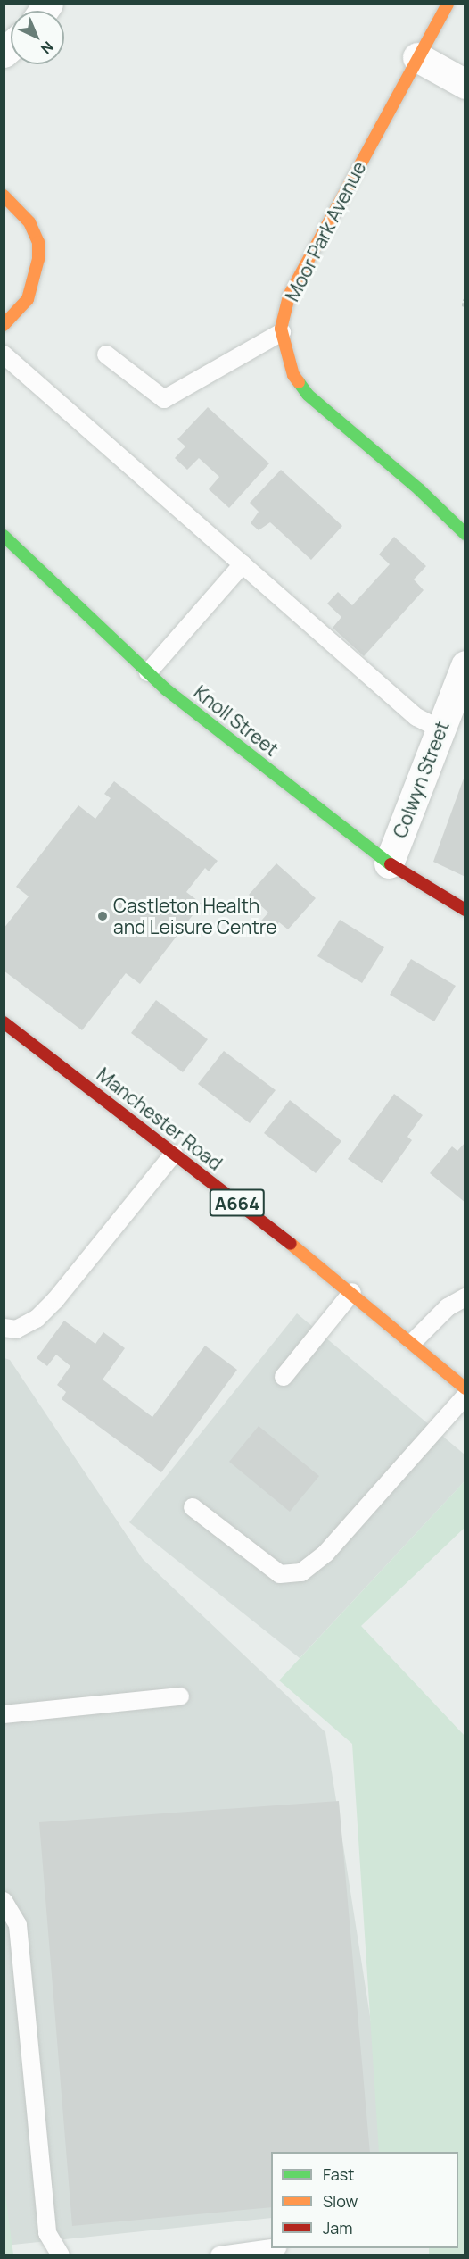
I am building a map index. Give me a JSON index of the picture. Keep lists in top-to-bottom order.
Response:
{
  "streets": {
    "street": [
      "Moor Park Avenue",
      "Knoll Street",
      "Colwyn Street",
      "Manchester Road",
      "A664"
    ]
  },
  "crossings": [
    ["Knoll Street", "Colwyn Street"]
  ],
  "places": ["Castleton Health and Leisure Centre"],
  "legend": ["Fast", "Slow", "Jam"],
  "north": "bottom right"
}
